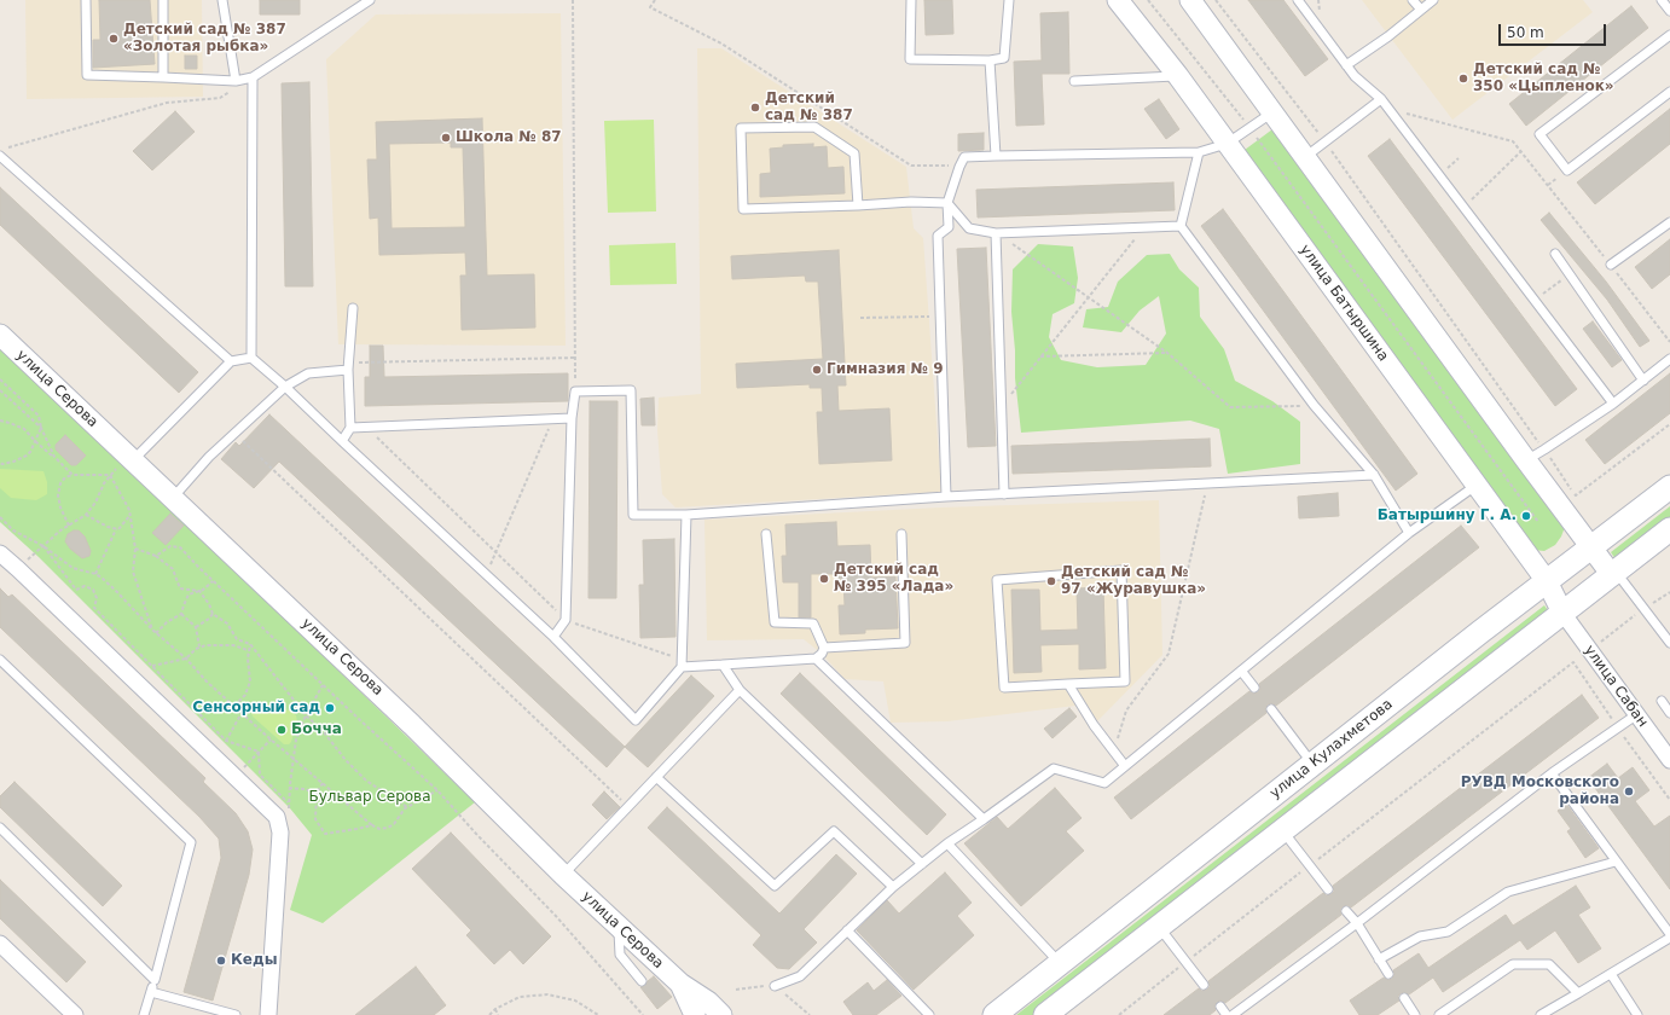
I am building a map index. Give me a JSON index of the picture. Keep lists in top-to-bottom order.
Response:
{
  "streets": {
    "main road": ["улица Кулахметова"],
    "street": ["улица Батыршина", "улица Серова", "улица Сабан"]
  },
  "crossings": [
    ["улица Батыршина", "улица Сабан"],
    ["улица Батыршина", "улица Кулахметова"]
  ],
  "parks": ["Бульвар Серова"],
  "places": [
    "Детский сад № 387 «Золотая рыбка»",
    "Детский сад № 350 «Цыпленок»",
    "Детский сад № 387",
    "Школа № 87",
    "Гимназия № 9",
    "Батыршину Г. А.",
    "Детский сад № 395 «Лада»",
    "Детский сад № 97 «Журавушка»",
    "Сенсорный сад",
    "Бочча",
    "РУВД Московского района",
    "Кеды"
  ],
  "scale_bar": "50 m"
}
